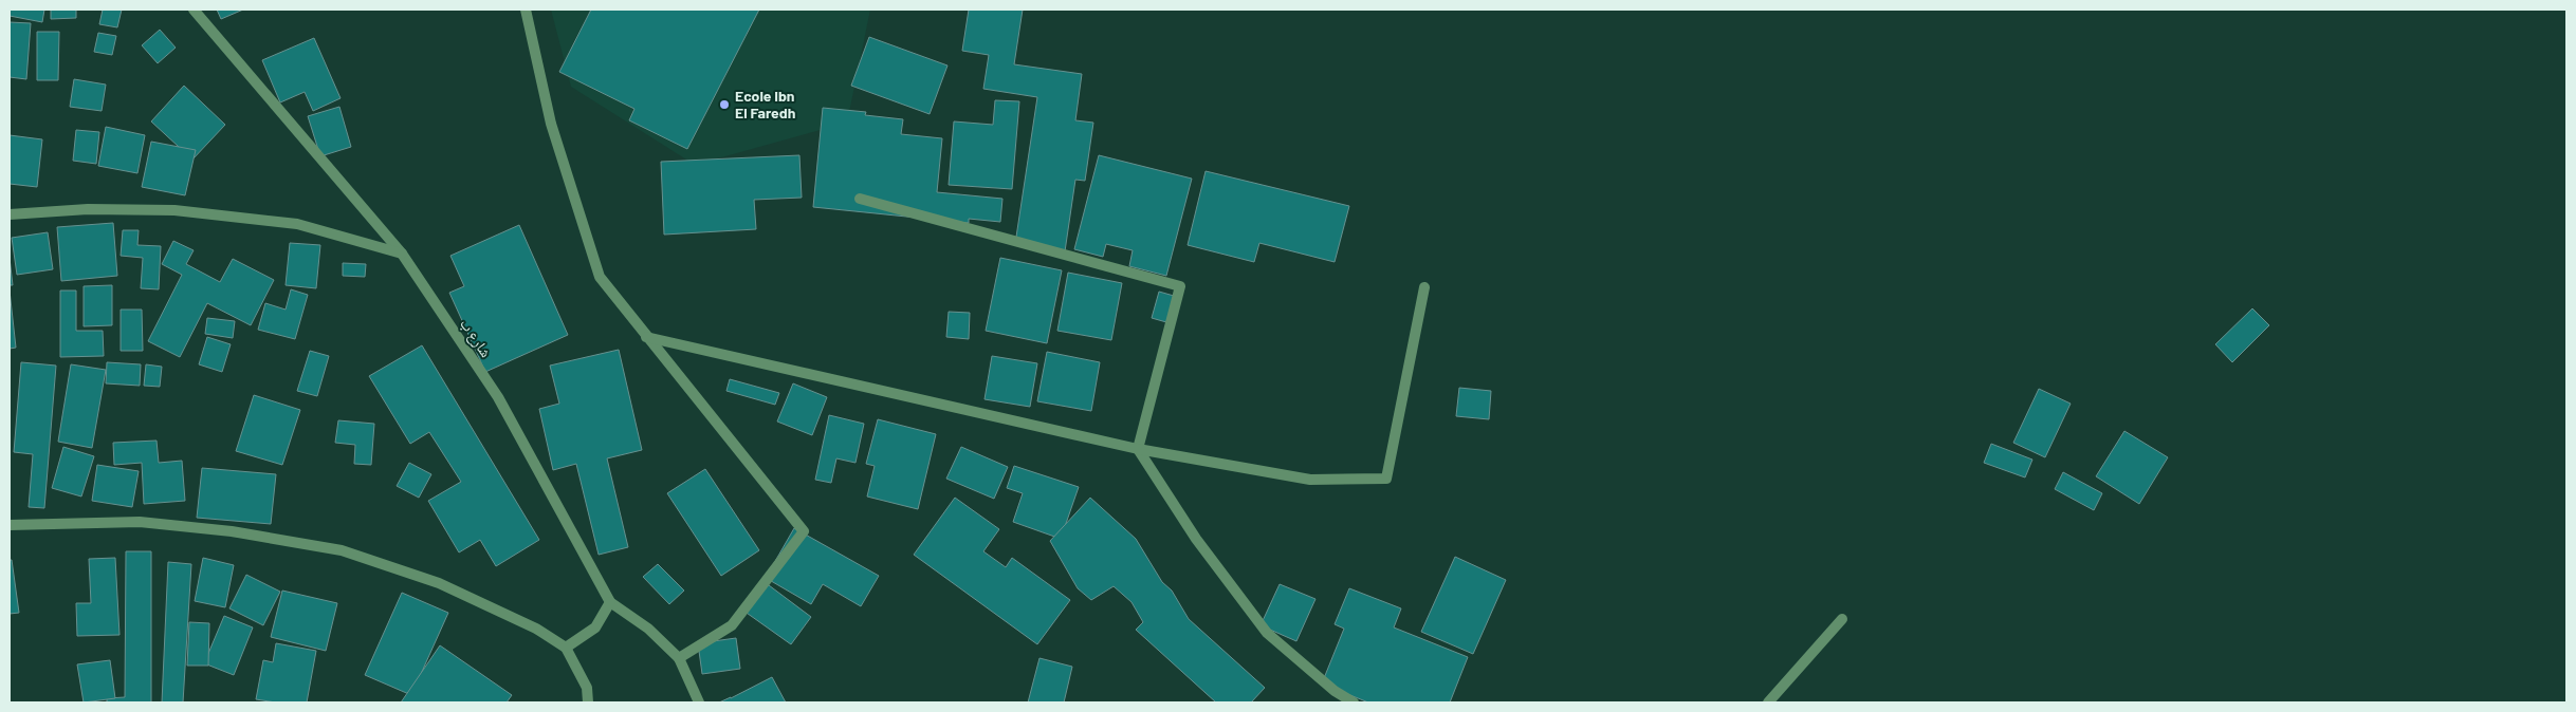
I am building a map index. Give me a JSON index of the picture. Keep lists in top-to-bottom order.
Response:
{
  "streets": {
    "street": ["شارع ب"]
  },
  "places": ["Ecole Ibn El Faredh"]
}
